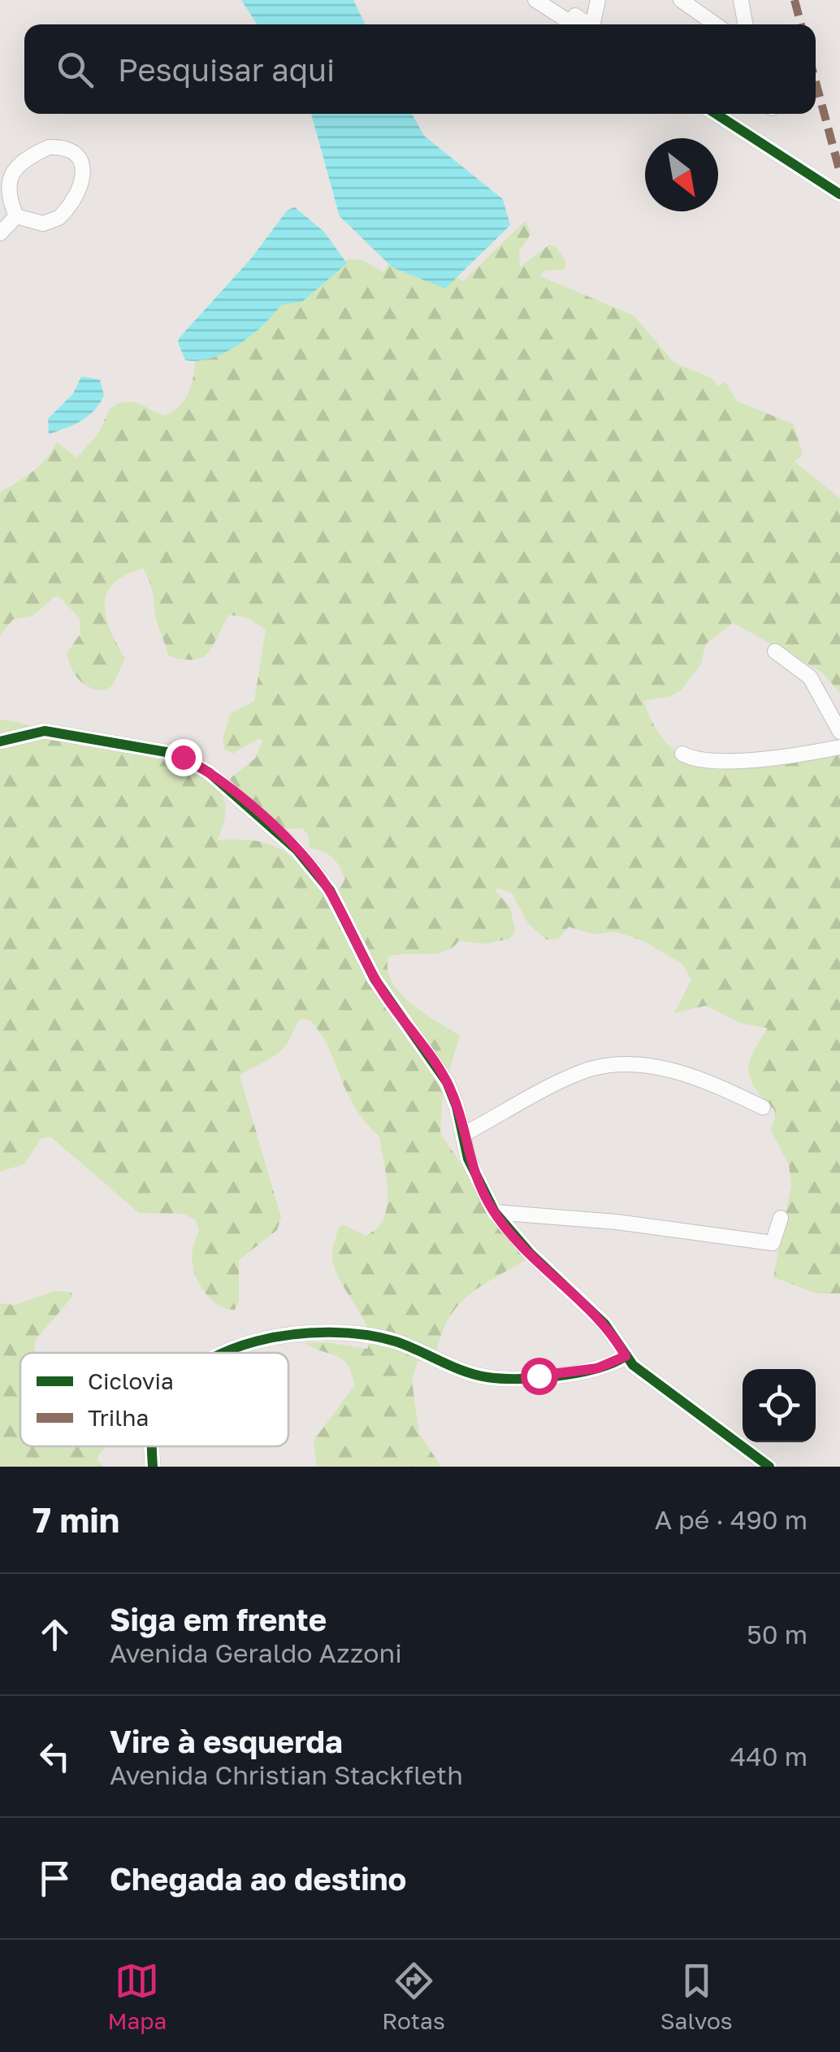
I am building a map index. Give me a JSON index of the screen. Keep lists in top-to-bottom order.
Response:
{
  "legend": ["Ciclovia", "Trilha"],
  "north": "bottom right",
  "page": {
    "search": "Pesquisar aqui",
    "heading": ["7 min", "A pé · 490 m"],
    "list": [
      ["Siga em frente", "Avenida Geraldo Azzoni", "50 m"],
      ["Vire à esquerda", "Avenida Christian Stackfleth", "440 m"],
      "Chegada ao destino"
    ],
    "nav": ["Mapa", "Rotas", "Salvos"]
  }
}
